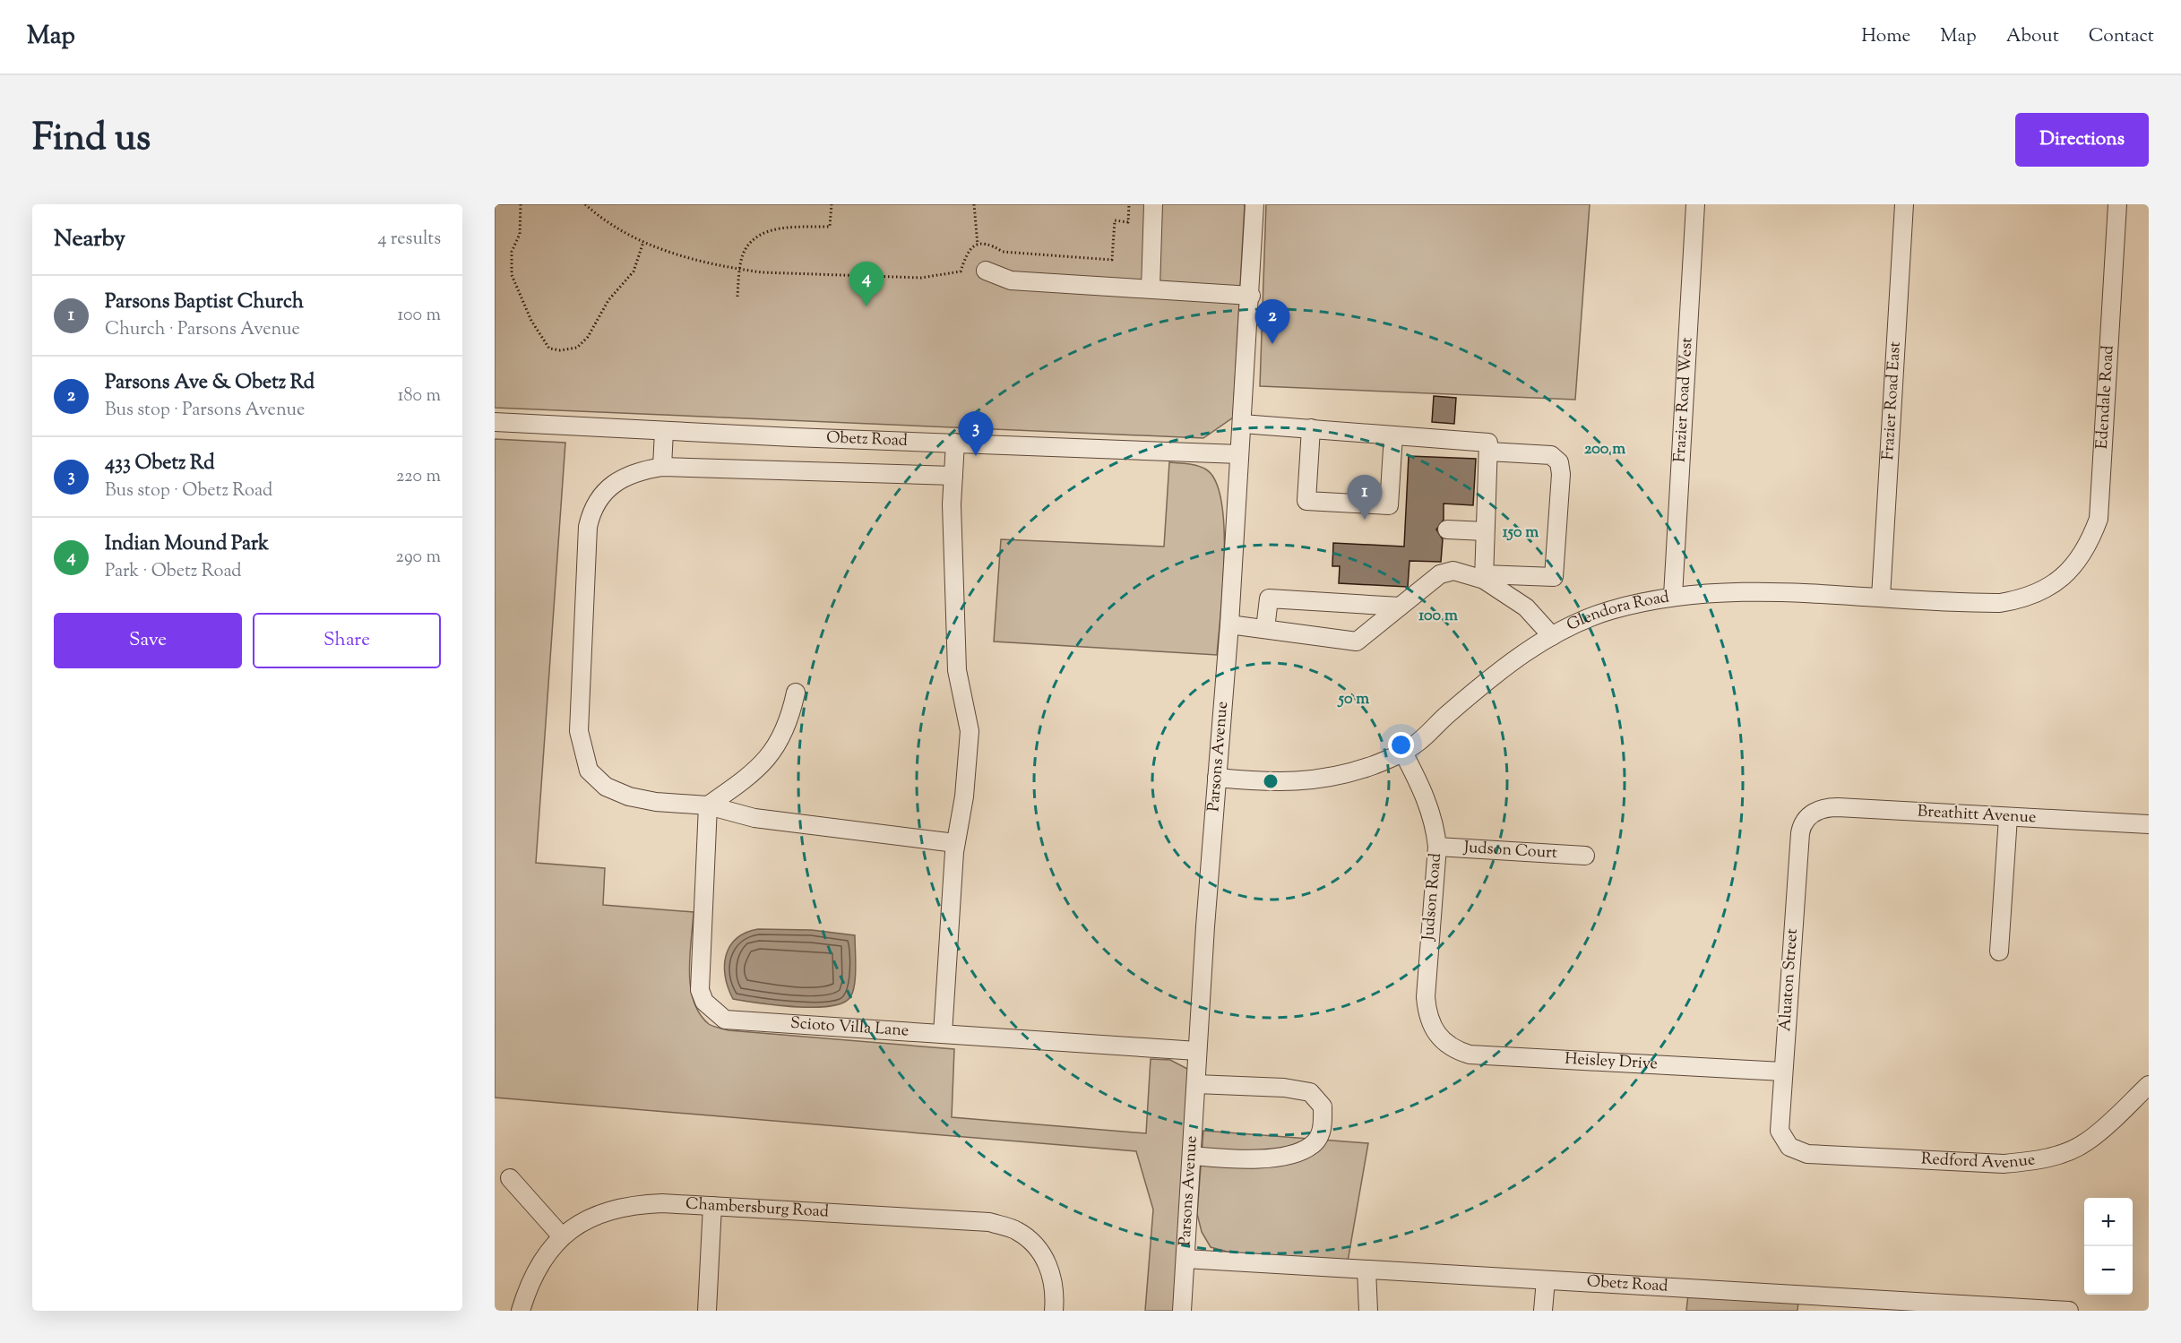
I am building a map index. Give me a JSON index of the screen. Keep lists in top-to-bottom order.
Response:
{
  "streets": {
    "street": [
      "Edendale Road",
      "Frazier Road West",
      "Frazier Road East",
      "Obetz Road",
      "Glendora Road",
      "Parsons Avenue",
      "Breathitt Avenue",
      "Judson Court",
      "Judson Road",
      "Aluaton Street",
      "Scioto Villa Lane",
      "Heisley Drive",
      "Redford Avenue",
      "Chambersburg Road"
    ]
  },
  "crossings": [
    ["Edendale Road", "Glendora Road"],
    ["Frazier Road West", "Glendora Road"],
    ["Frazier Road East", "Glendora Road"],
    ["Obetz Road", "Parsons Avenue"],
    ["Glendora Road", "Parsons Avenue"],
    ["Glendora Road", "Judson Road"],
    ["Parsons Avenue", "Scioto Villa Lane"],
    ["Breathitt Avenue", "Aluaton Street"],
    ["Judson Court", "Judson Road"],
    ["Judson Road", "Heisley Drive"],
    ["Aluaton Street", "Heisley Drive"],
    ["Aluaton Street", "Redford Avenue"]
  ],
  "page": {
    "header": "Map",
    "nav": [
      "Home",
      "Map",
      "About",
      "Contact"
    ],
    "title": "Find us",
    "buttons": [
      "Directions",
      ["Save", "Share"]
    ],
    "heading": ["Nearby", "4 results"],
    "pins": [
      "4",
      "2",
      "3",
      "1"
    ],
    "list": [
      {
        "mark": "1",
        "name": "Parsons Baptist Church",
        "note": "Church · Parsons Avenue",
        "value": "100 m"
      },
      {
        "mark": "2",
        "name": "Parsons Ave & Obetz Rd",
        "note": "Bus stop · Parsons Avenue",
        "value": "180 m"
      },
      {
        "mark": "3",
        "name": "433 Obetz Rd",
        "note": "Bus stop · Obetz Road",
        "value": "220 m"
      },
      {
        "mark": "4",
        "name": "Indian Mound Park",
        "note": "Park · Obetz Road",
        "value": "290 m"
      }
    ],
    "map_buttons": ["+", "−"]
  },
  "rings": [
    "200 m",
    "150 m",
    "100 m",
    "50 m"
  ]
}
